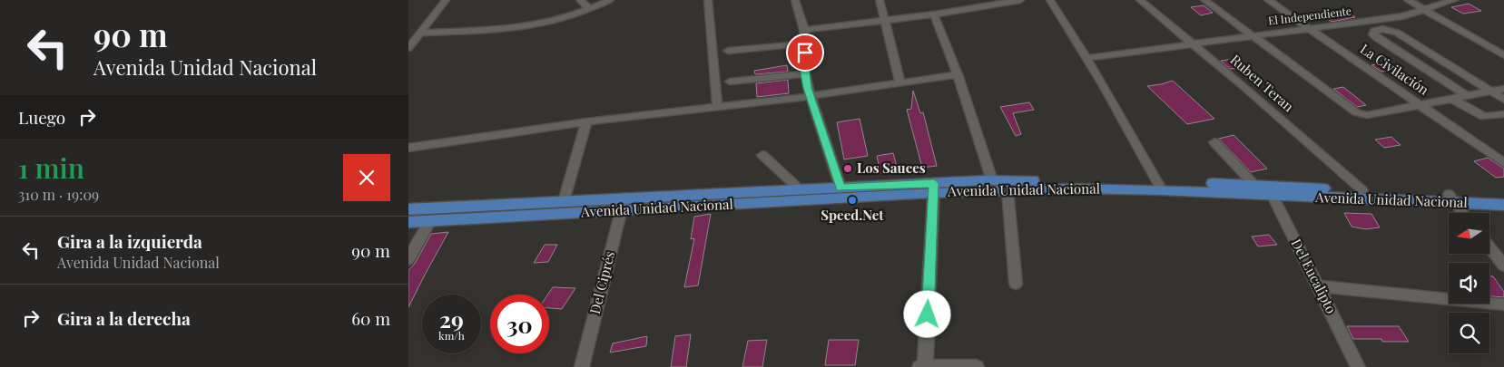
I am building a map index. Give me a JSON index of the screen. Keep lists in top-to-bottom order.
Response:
{
  "streets": {
    "main road": ["Avenida Unidad Nacional"],
    "street": [
      "El Independiente",
      "La Civilación",
      "Ruben Teran",
      "Del Eucalipto",
      "Del Ciprés"
    ]
  },
  "crossings": [
    ["El Independiente", "La Civilación"],
    ["El Independiente", "Ruben Teran"],
    ["Ruben Teran", "Avenida Unidad Nacional"],
    ["Avenida Unidad Nacional", "Del Eucalipto"],
    ["Avenida Unidad Nacional", "Del Ciprés"]
  ],
  "places": ["Los Sauces", "Speed.Net"],
  "north": "left",
  "page": {
    "turn": ["90 m", "Avenida Unidad Nacional"],
    "then": "Luego",
    "heading": ["1 min", "310 m · 19:09"],
    "list": [
      {
        "name": "Gira a la izquierda",
        "note": "Avenida Unidad Nacional",
        "value": "90 m"
      },
      {
        "name": "Gira a la derecha",
        "value": "60 m"
      }
    ],
    "speed": "29 km/h",
    "limit": "30"
  }
}
